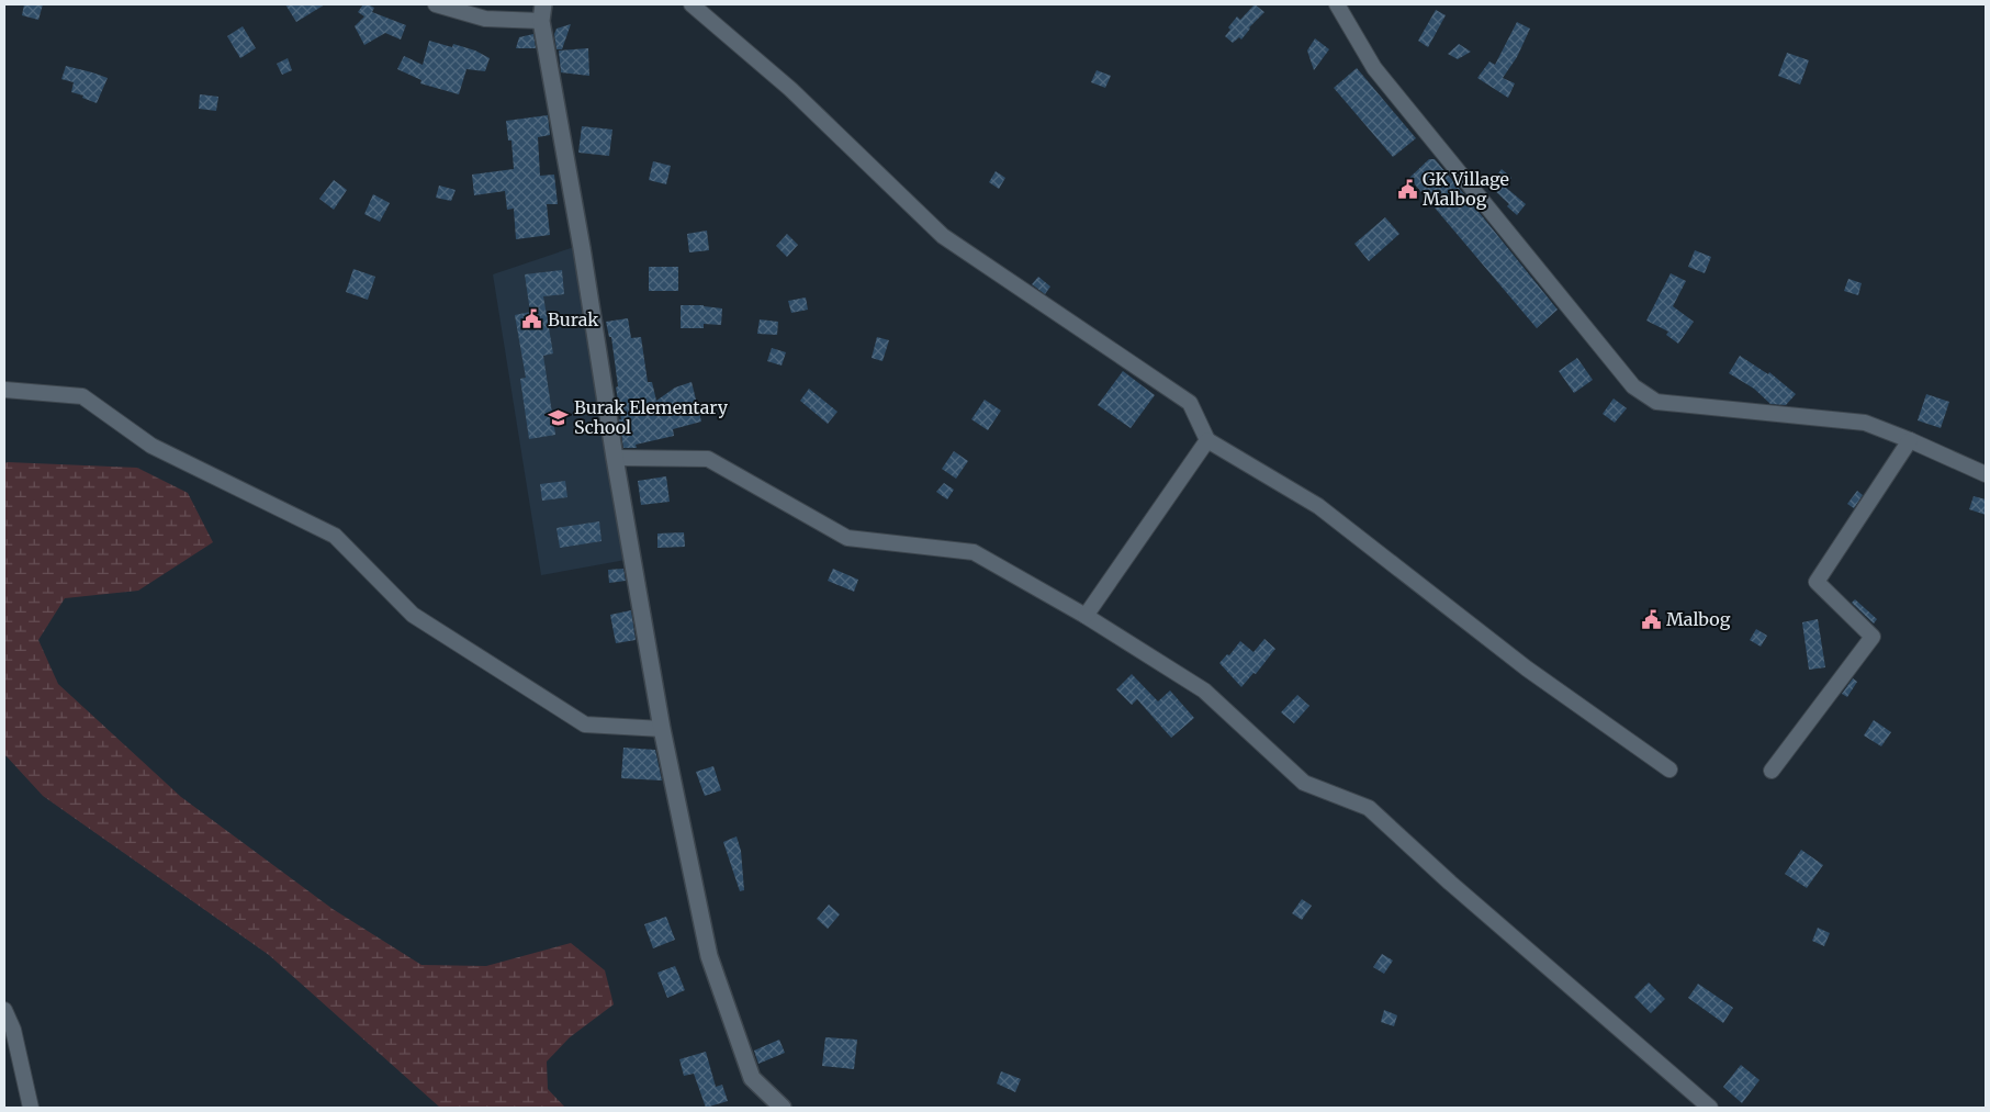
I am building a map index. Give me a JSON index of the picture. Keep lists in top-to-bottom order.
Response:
{
  "places": {
    "public building": ["GK Village Malbog", "Burak", "Malbog"],
    "school or university": ["Burak Elementary School"]
  }
}
